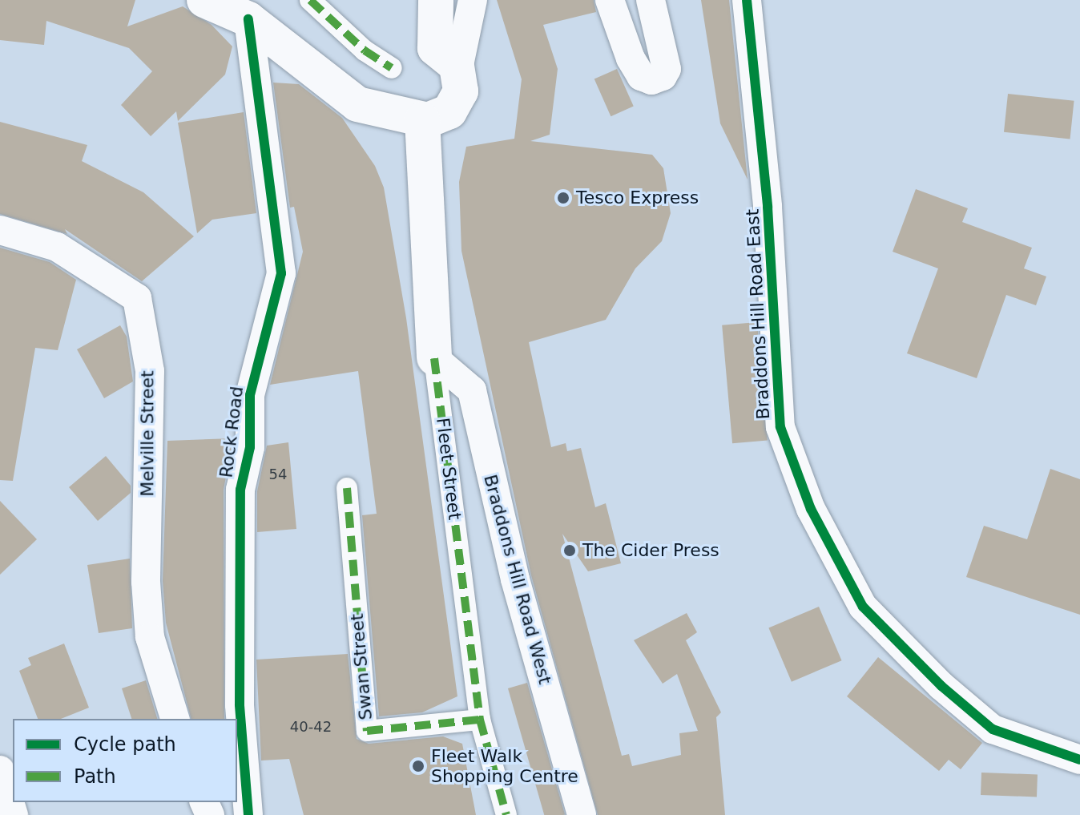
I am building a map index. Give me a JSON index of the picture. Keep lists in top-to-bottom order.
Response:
{
  "streets": {
    "street": [
      "Braddons Hill Road East",
      "Rock Road",
      "Melville Street",
      "Fleet Street",
      "Braddons Hill Road West",
      "Swan Street"
    ]
  },
  "crossings": [
    ["Fleet Street", "Braddons Hill Road West"],
    ["Fleet Street", "Swan Street"]
  ],
  "places": ["Tesco Express", "The Cider Press", "Fleet Walk Shopping Centre"],
  "house_numbers": ["54", "40-42"],
  "legend": ["Cycle path", "Path"]
}
